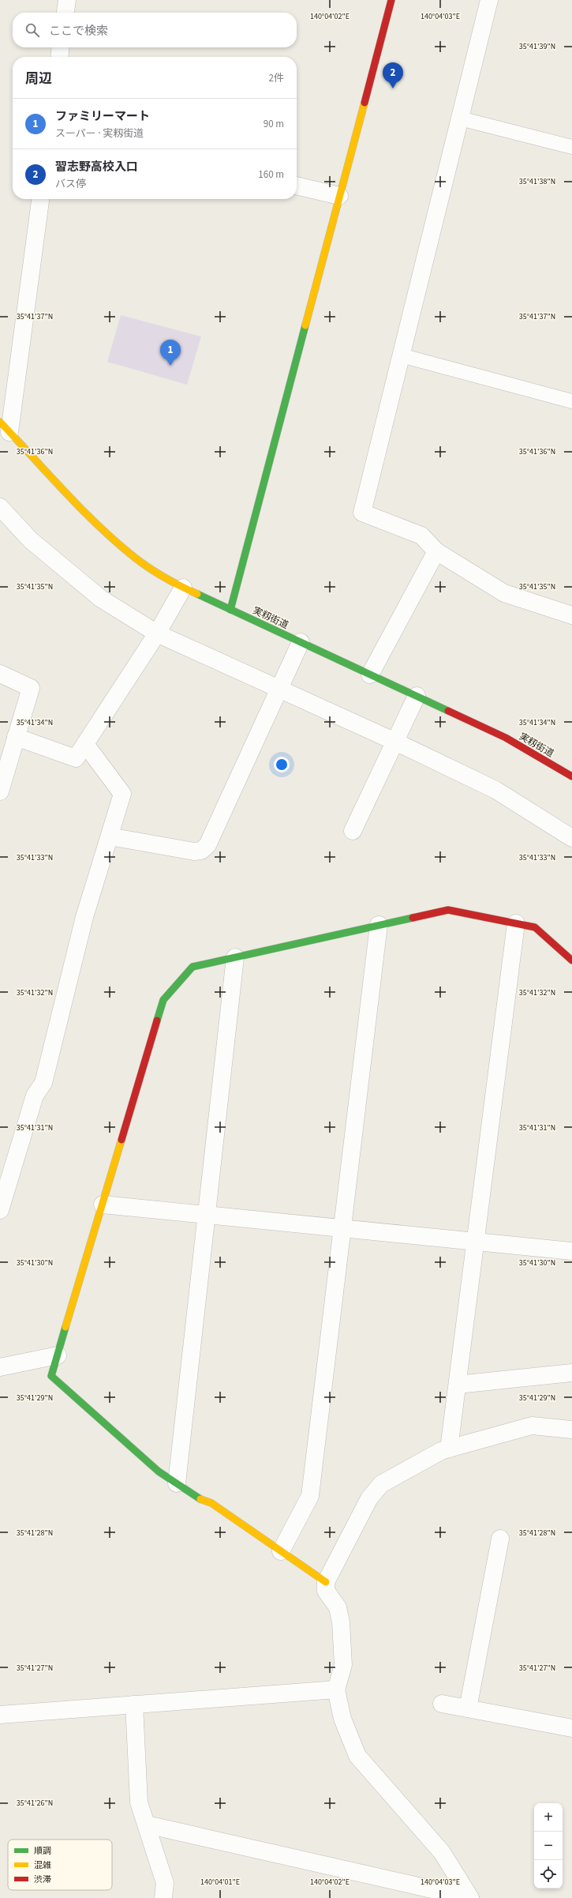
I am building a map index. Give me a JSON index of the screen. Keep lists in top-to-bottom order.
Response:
{
  "streets": {
    "street": ["実籾街道"]
  },
  "legend": ["順調", "混雑", "渋滞"],
  "page": {
    "search": "ここで検索",
    "heading": ["周辺", "2件"],
    "pins": ["2", "1"],
    "list": [
      {
        "mark": "1",
        "name": "ファミリーマート",
        "note": "スーパー · 実籾街道",
        "value": "90 m"
      },
      {
        "mark": "2",
        "name": "習志野高校入口",
        "note": "バス停",
        "value": "160 m"
      }
    ],
    "map_buttons": ["+", "−"]
  },
  "coordinates": [
    "140°04'02\"E",
    "140°04'03\"E",
    "35°41'39\"N",
    "35°41'38\"N",
    "35°41'37\"N",
    "35°41'36\"N",
    "35°41'35\"N",
    "35°41'34\"N",
    "35°41'33\"N",
    "35°41'32\"N",
    "35°41'31\"N",
    "35°41'30\"N",
    "35°41'29\"N",
    "35°41'28\"N",
    "35°41'27\"N",
    "35°41'26\"N",
    "140°04'01\"E"
  ]
}
